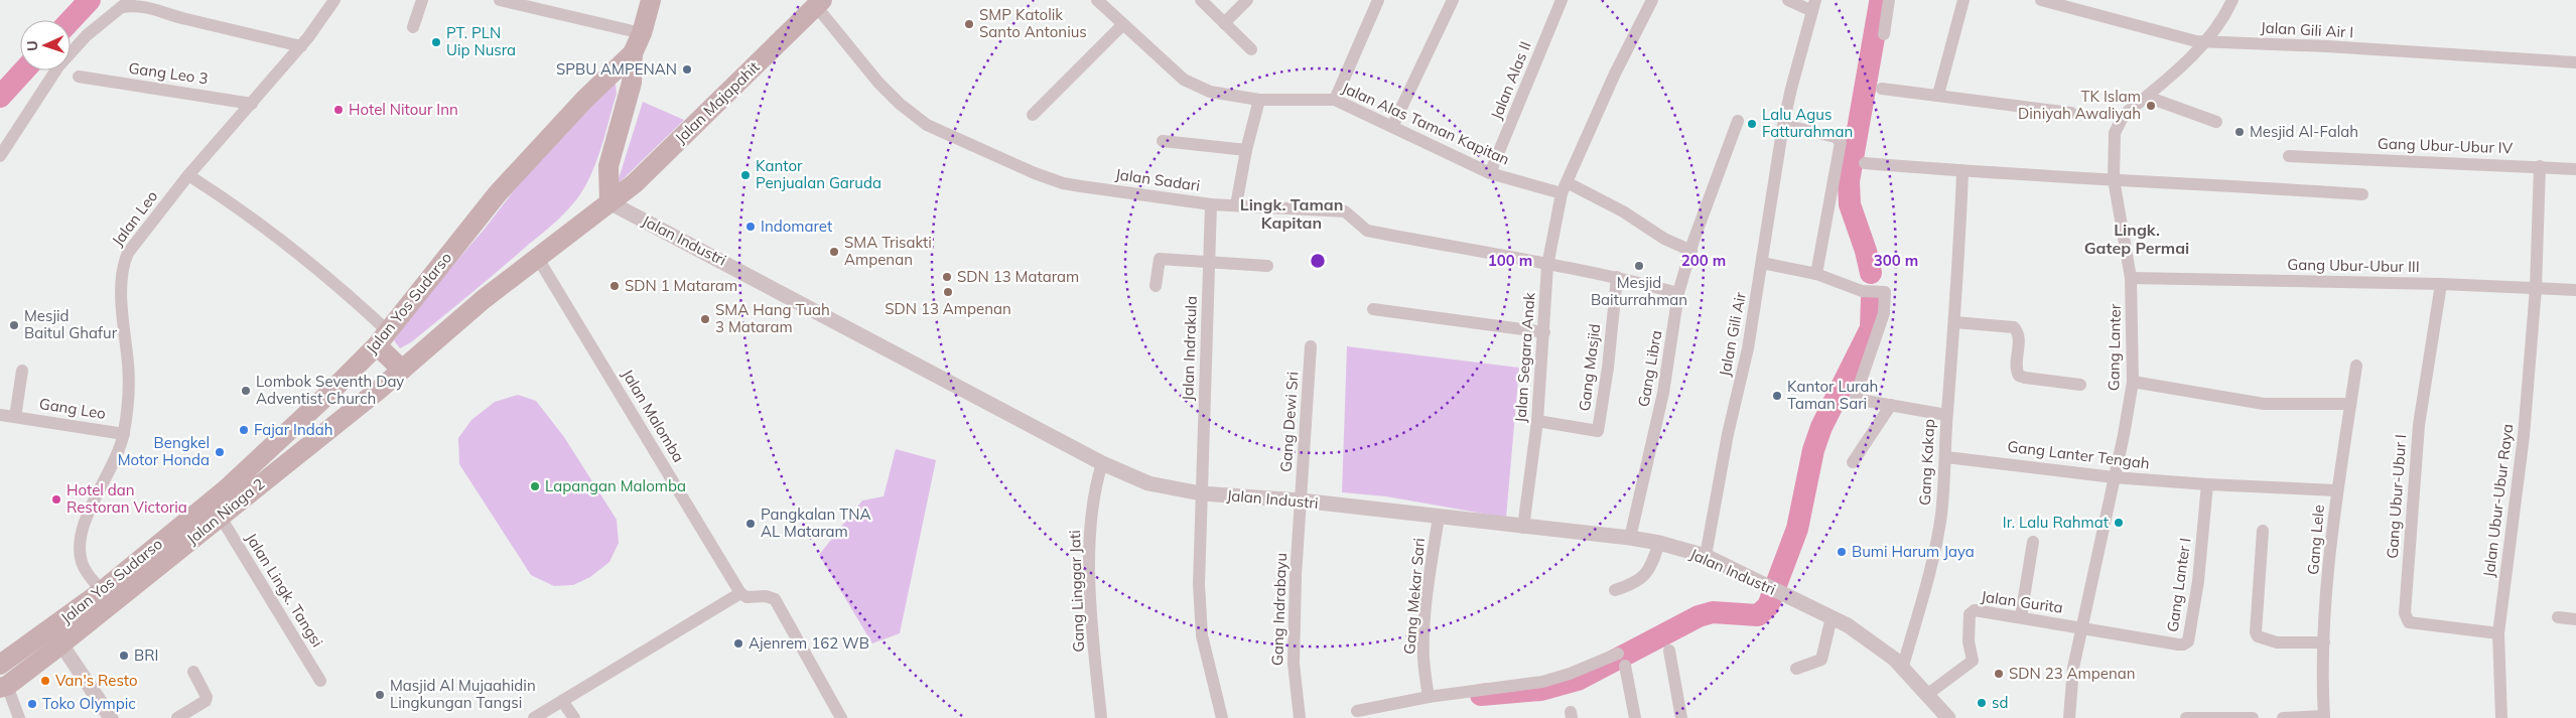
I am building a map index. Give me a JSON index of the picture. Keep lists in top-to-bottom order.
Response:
{
  "streets": {
    "main road": ["Jalan Majapahit", "Jalan Yos Sudarso", "Jalan Niaga 2"],
    "street": [
      "Jalan Gili Air I",
      "Gang Leo 3",
      "Jalan Alas II",
      "Jalan Alas Taman Kapitan",
      "Gang Ubur-Ubur IV",
      "Jalan Sadari",
      "Jalan Leo",
      "Jalan Industri",
      "Gang Ubur-Ubur III",
      "Jalan Gili Air",
      "Gang Lanter",
      "Jalan Indrakula",
      "Jalan Segara Anak",
      "Gang Masjid",
      "Gang Libra",
      "Gang Leo",
      "Jalan Malomba",
      "Gang Dewi Sri",
      "Gang Lanter Tengah",
      "Gang Kakap",
      "Gang Ubur-Ubur I",
      "Jalan Ubur-Ubur Raya",
      "Gang Lele",
      "Gang Lanter I",
      "Jalan Lingk. Tangsi",
      "Gang Linggar Jati",
      "Gang Mekar Sari",
      "Jalan Gurita",
      "Gang Indrabayu"
    ]
  },
  "crossings": [
    ["Jalan Gili Air I", "Gang Lanter"],
    ["Gang Leo 3", "Jalan Leo"],
    ["Jalan Alas II", "Jalan Alas Taman Kapitan"],
    ["Jalan Majapahit", "Jalan Sadari"],
    ["Jalan Majapahit", "Jalan Industri"],
    ["Jalan Alas Taman Kapitan", "Jalan Segara Anak"],
    ["Jalan Sadari", "Jalan Indrakula"],
    ["Jalan Sadari", "Jalan Segara Anak"],
    ["Jalan Leo", "Jalan Yos Sudarso"],
    ["Jalan Leo", "Gang Leo"],
    ["Jalan Industri", "Jalan Gili Air"],
    ["Jalan Industri", "Jalan Indrakula"],
    ["Jalan Industri", "Jalan Segara Anak"],
    ["Jalan Industri", "Gang Libra"],
    ["Jalan Industri", "Gang Dewi Sri"],
    ["Jalan Industri", "Gang Kakap"],
    ["Jalan Industri", "Gang Linggar Jati"],
    ["Jalan Industri", "Gang Mekar Sari"],
    ["Jalan Industri", "Jalan Gurita"],
    ["Jalan Industri", "Gang Indrabayu"],
    ["Gang Ubur-Ubur III", "Gang Lanter"],
    ["Gang Ubur-Ubur III", "Gang Ubur-Ubur I"],
    ["Gang Ubur-Ubur III", "Jalan Ubur-Ubur Raya"],
    ["Gang Lanter", "Gang Lanter Tengah"],
    ["Gang Lanter", "Gang Lanter I"],
    ["Gang Lanter", "Jalan Gurita"],
    ["Jalan Segara Anak", "Gang Masjid"],
    ["Gang Dewi Sri", "Gang Indrabayu"],
    ["Gang Lanter Tengah", "Gang Kakap"],
    ["Gang Lanter Tengah", "Gang Lele"],
    ["Gang Lanter Tengah", "Gang Lanter I"],
    ["Gang Ubur-Ubur I", "Jalan Ubur-Ubur Raya"],
    ["Jalan Niaga 2", "Jalan Lingk. Tangsi"],
    ["Gang Lanter I", "Jalan Gurita"]
  ],
  "districts": ["Lingk. Taman Kapitan", "Lingk. Gatep Permai"],
  "places": [
    "SMP Katolik Santo Antonius",
    "PT. PLN Uip Nusra",
    "SPBU AMPENAN",
    "TK Islam Diniyah Awaliyah",
    "Hotel Nitour Inn",
    "Lalu Agus Fatturahman",
    "Mesjid Al-Falah",
    "Kantor Penjualan Garuda",
    "Indomaret",
    "SMA Trisakti Ampenan",
    "Mesjid Baiturrahman",
    "SDN 13 Mataram",
    "SDN 1 Mataram",
    "SDN 13 Ampenan",
    "SMA Hang Tuah 3 Mataram",
    "Mesjid Baitul Ghafur",
    "Lombok Seventh Day Adventist Church",
    "Kantor Lurah Taman Sari",
    "Fajar Indah",
    "Bengkel Motor Honda",
    "Lapangan Malomba",
    "Hotel dan Restoran Victoria",
    "Ir. Lalu Rahmat",
    "Pangkalan TNA AL Mataram",
    "Bumi Harum Jaya",
    "Ajenrem 162 WB",
    "BRI",
    "SDN 23 Ampenan",
    "Van's Resto",
    "Masjid Al Mujaahidin Lingkungan Tangsi",
    "sd",
    "Toko Olympic"
  ],
  "north": "left",
  "rings": ["100 m", "200 m", "300 m"]
}
